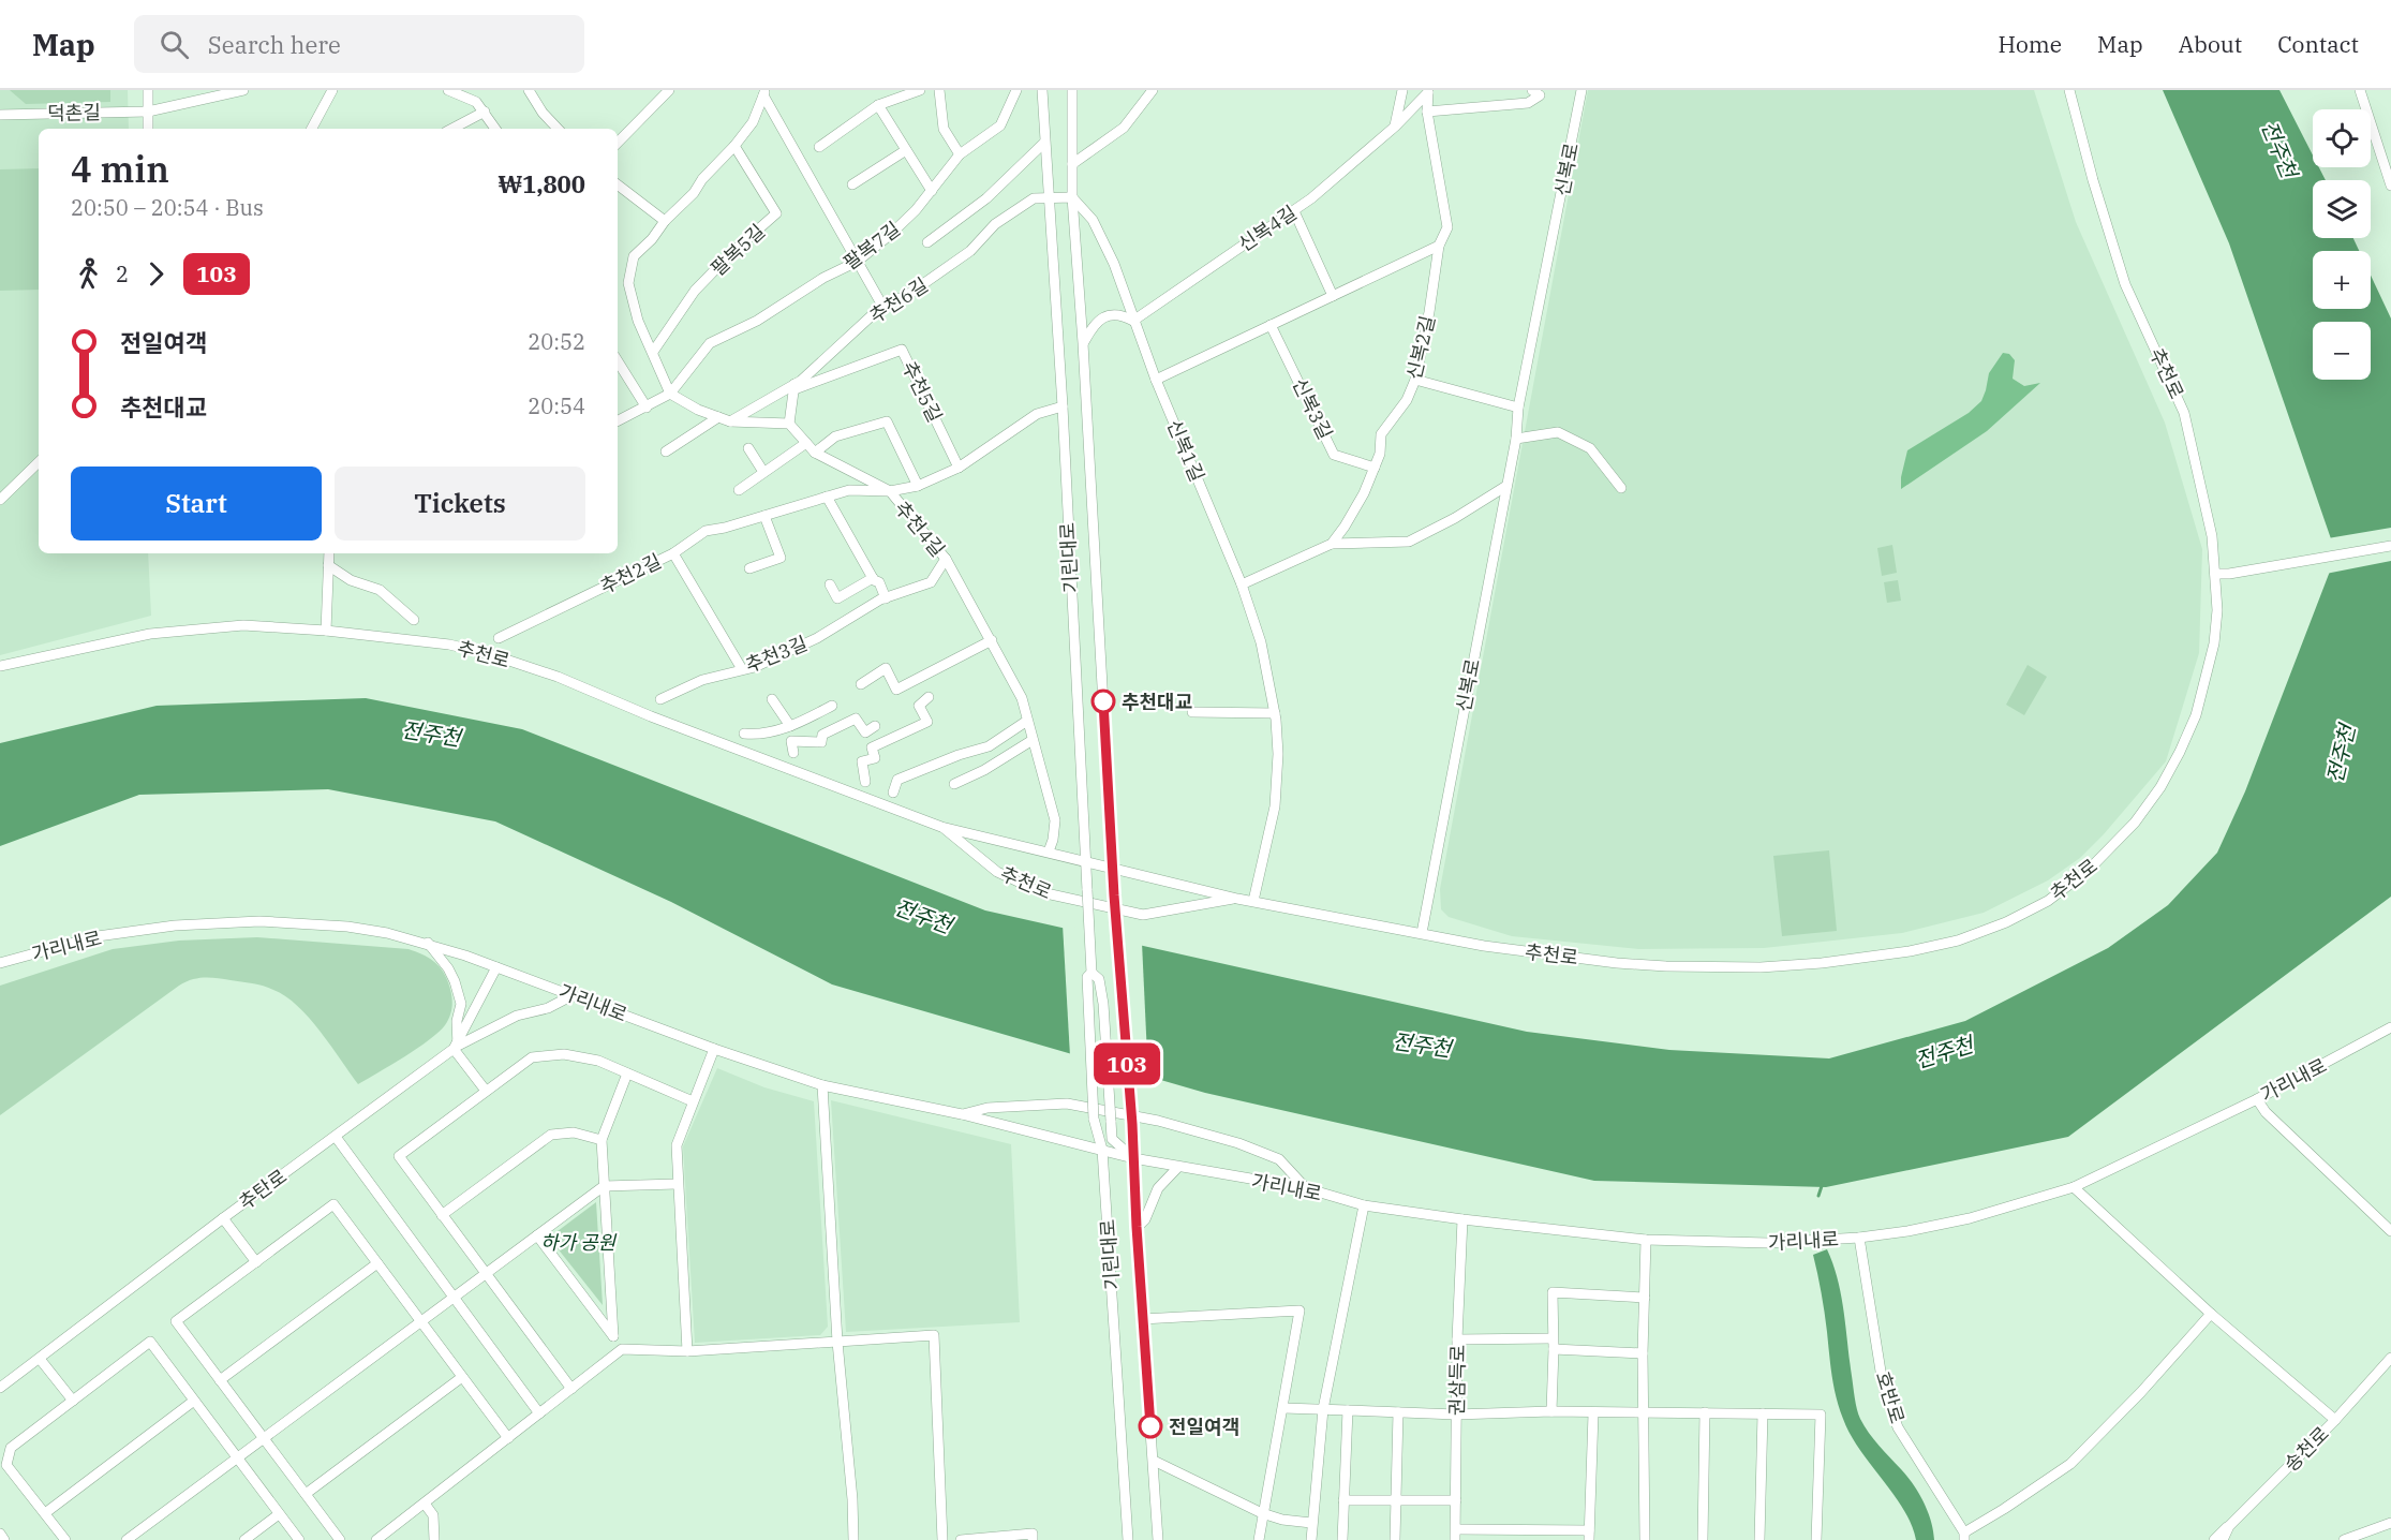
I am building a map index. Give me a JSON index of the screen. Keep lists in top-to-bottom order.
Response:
{
  "streets": {
    "street": [
      "덕촌길",
      "신복로",
      "신복4길",
      "팔복7길",
      "팔복5길",
      "추천6길",
      "신복2길",
      "추천로",
      "추천5길",
      "신복3길",
      "신복1길",
      "추천4길",
      "기린대로",
      "추천2길",
      "추천3길",
      "가리내로",
      "추탄로",
      "권삼득로",
      "호반로",
      "송천로"
    ]
  },
  "crossings": [
    ["신복로", "추천로"],
    ["신복4길", "신복2길"],
    ["신복4길", "신복1길"],
    ["추천6길", "추천5길"],
    ["추천6길", "신복1길"],
    ["추천6길", "기린대로"],
    ["신복2길", "신복3길"],
    ["추천로", "신복1길"],
    ["추천로", "추천4길"],
    ["추천로", "기린대로"],
    ["신복1길", "기린대로"],
    ["추천4길", "추천2길"],
    ["추천4길", "추천3길"],
    ["기린대로", "가리내로"],
    ["가리내로", "추탄로"],
    ["가리내로", "권삼득로"],
    ["가리내로", "호반로"]
  ],
  "water": ["전주천"],
  "parks": ["하가 공원"],
  "places": ["추천대교", "전일여객"],
  "lines": ["bus line 103"],
  "page": {
    "header": "Map",
    "search": "Search here",
    "nav": [
      "Home",
      "Map",
      "About",
      "Contact"
    ],
    "on_map": "103",
    "map_buttons": ["+", "−"],
    "heading": ["4 min", "20:50 – 20:54 · Bus", "₩1,800"],
    "legs": ["2", "103"],
    "list": [
      {
        "name": "전일여객",
        "value": "20:52"
      },
      {
        "name": "추천대교",
        "value": "20:54"
      }
    ],
    "buttons": ["Start", "Tickets"]
  }
}
